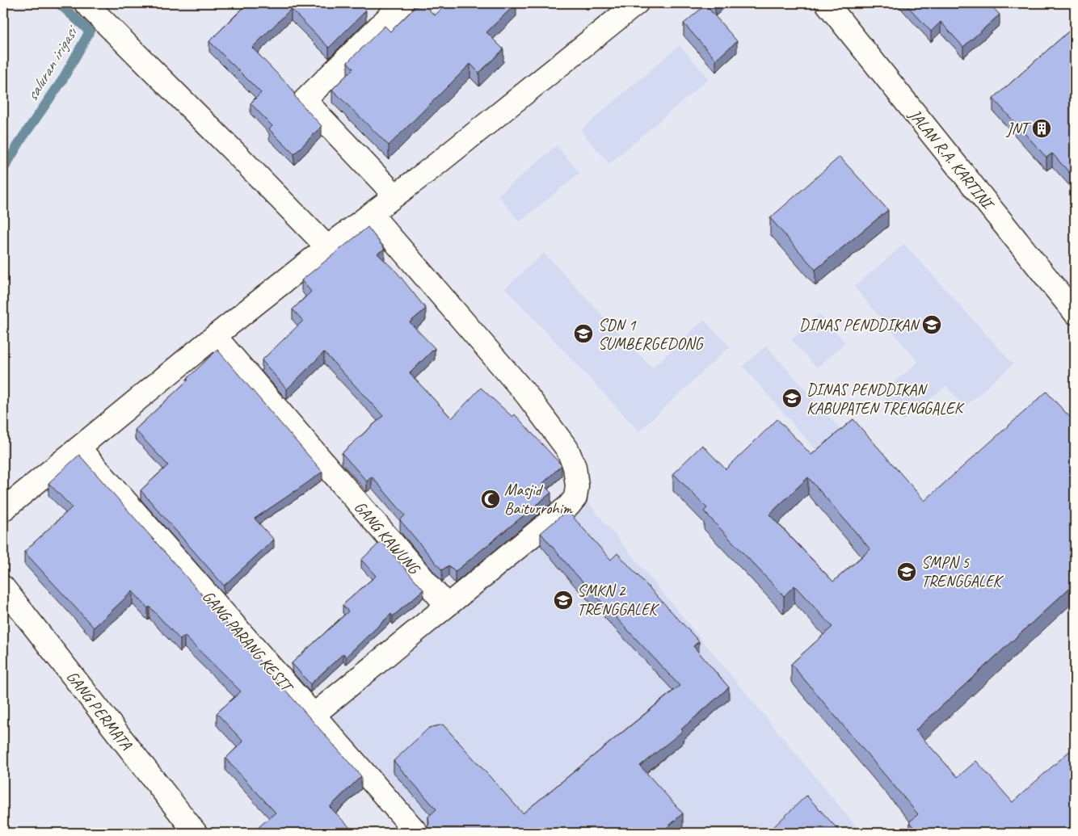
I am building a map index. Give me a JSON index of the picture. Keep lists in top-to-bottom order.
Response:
{
  "streets": {
    "street": [
      "JALAN R.A. KARTINI",
      "GANG KAWUNG",
      "GANG PARANG KESIT",
      "GANG PERMATA"
    ]
  },
  "water": ["saluran irigasi"],
  "places": {
    "building": ["JNT"],
    "school or university": [
      "DINAS PENDDIKAN",
      "SDN 1 SUMBERGEDONG",
      "DINAS PENDDIKAN KABUPATEN TRENGGALEK",
      "SMPN 5 TRENGGALEK",
      "SMKN 2 TRENGGALEK"
    ],
    "mosque": ["Masjid Baiturrohim"]
  }
}
